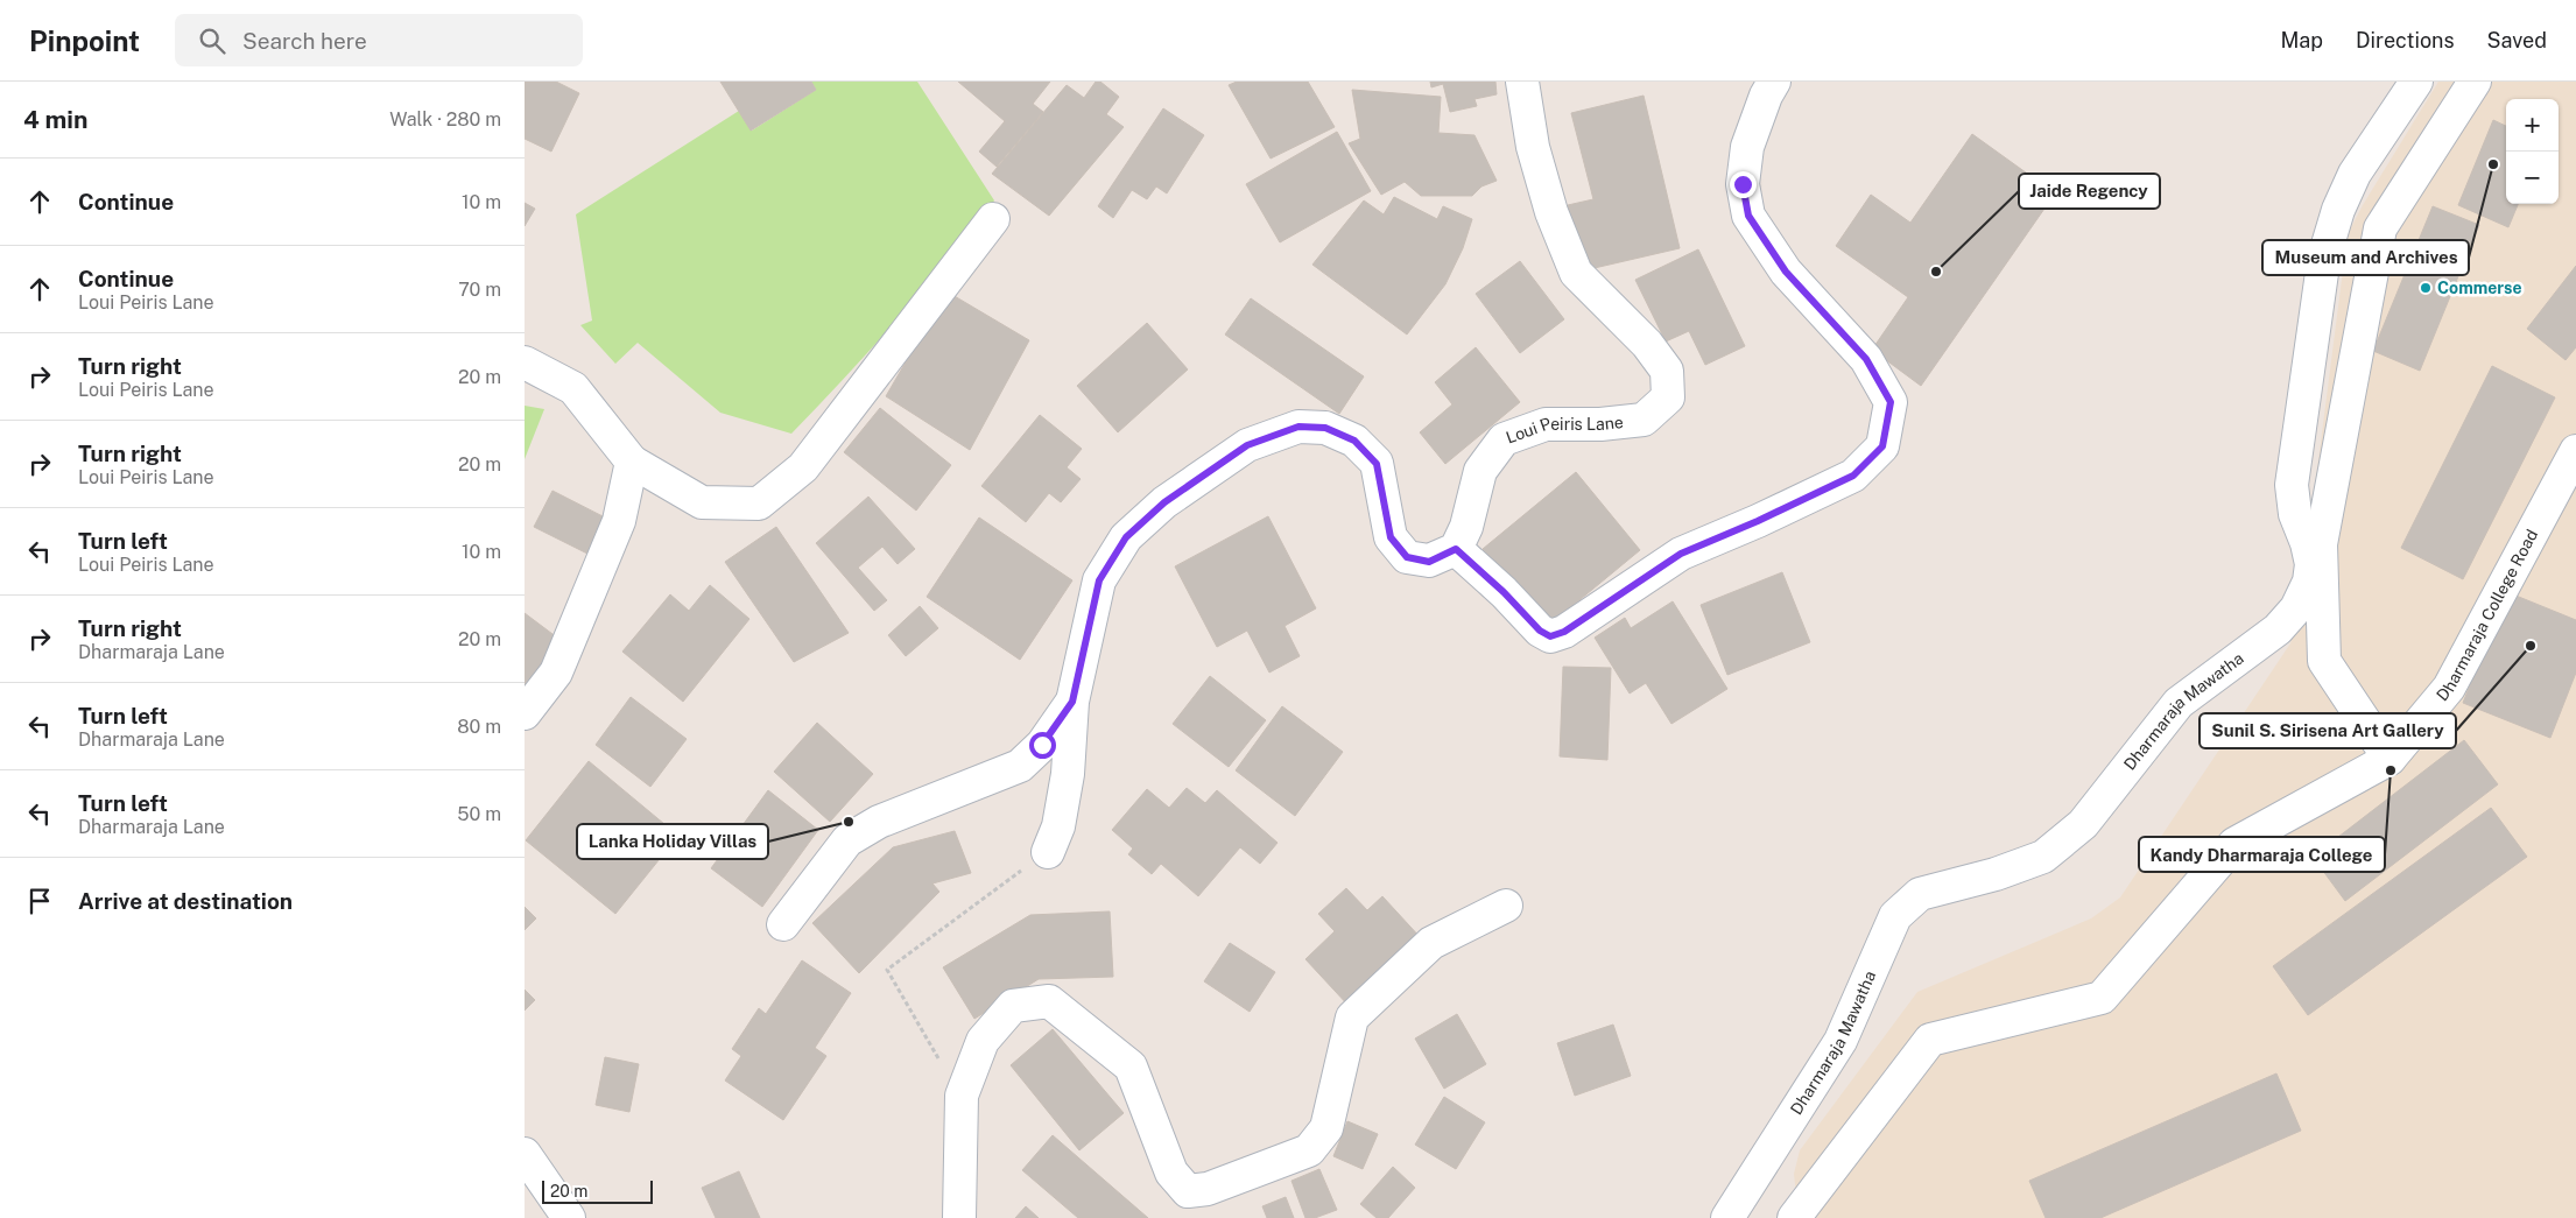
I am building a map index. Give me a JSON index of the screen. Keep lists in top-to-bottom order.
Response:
{
  "streets": {
    "street": ["Loui Peiris Lane", "Dharmaraja College Road", "Dharmaraja Mawatha"]
  },
  "places": [
    "Museum and Archives",
    "Jaide Regency",
    "Commerse",
    "Sunil S. Sirisena Art Gallery",
    "Kandy Dharmaraja College",
    "Lanka Holiday Villas"
  ],
  "scale_bar": "20 m",
  "page": {
    "header": "Pinpoint",
    "search": "Search here",
    "nav": ["Map", "Directions", "Saved"],
    "heading": ["4 min", "Walk · 280 m"],
    "map_buttons": ["+", "−"],
    "list": [
      ["Continue", "10 m"],
      ["Continue", "Loui Peiris Lane", "70 m"],
      ["Turn right", "Loui Peiris Lane", "20 m"],
      ["Turn right", "Loui Peiris Lane", "20 m"],
      ["Turn left", "Loui Peiris Lane", "10 m"],
      ["Turn right", "Dharmaraja Lane", "20 m"],
      ["Turn left", "Dharmaraja Lane", "80 m"],
      ["Turn left", "Dharmaraja Lane", "50 m"],
      "Arrive at destination"
    ],
    "scale": "20 m"
  }
}
